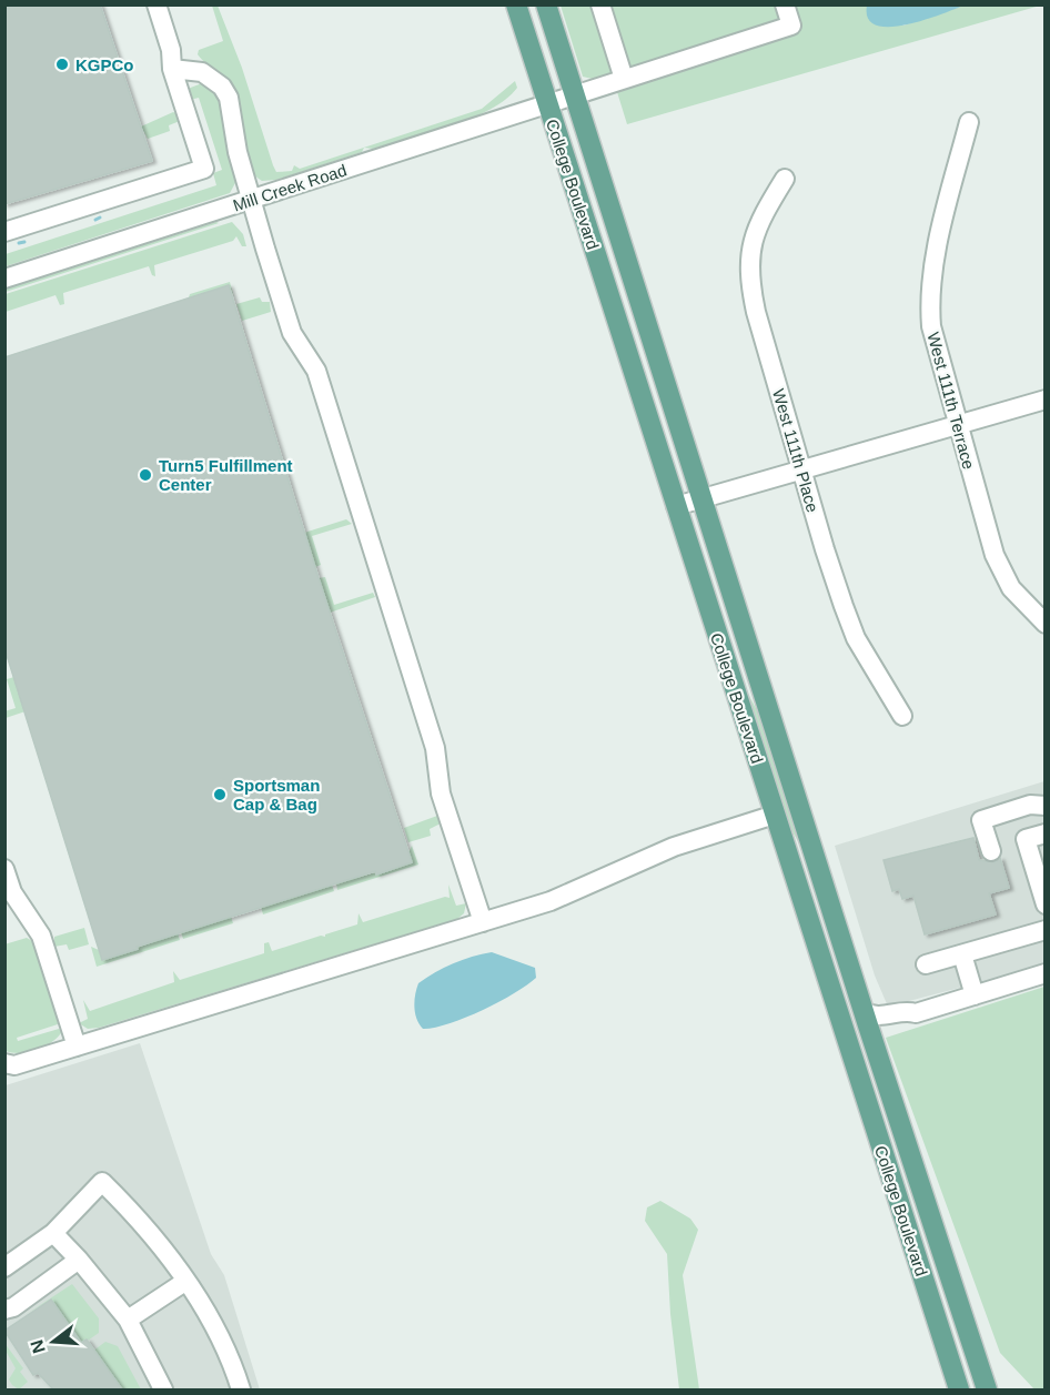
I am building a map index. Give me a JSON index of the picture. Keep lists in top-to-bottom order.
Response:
{
  "streets": {
    "main road": ["College Boulevard"],
    "street": ["Mill Creek Road", "West 111th Terrace", "West 111th Place"]
  },
  "crossings": [
    ["College Boulevard", "Mill Creek Road"]
  ],
  "places": ["KGPCo", "Turn5 Fulfillment Center", "Sportsman Cap & Bag"],
  "north": "left"
}
